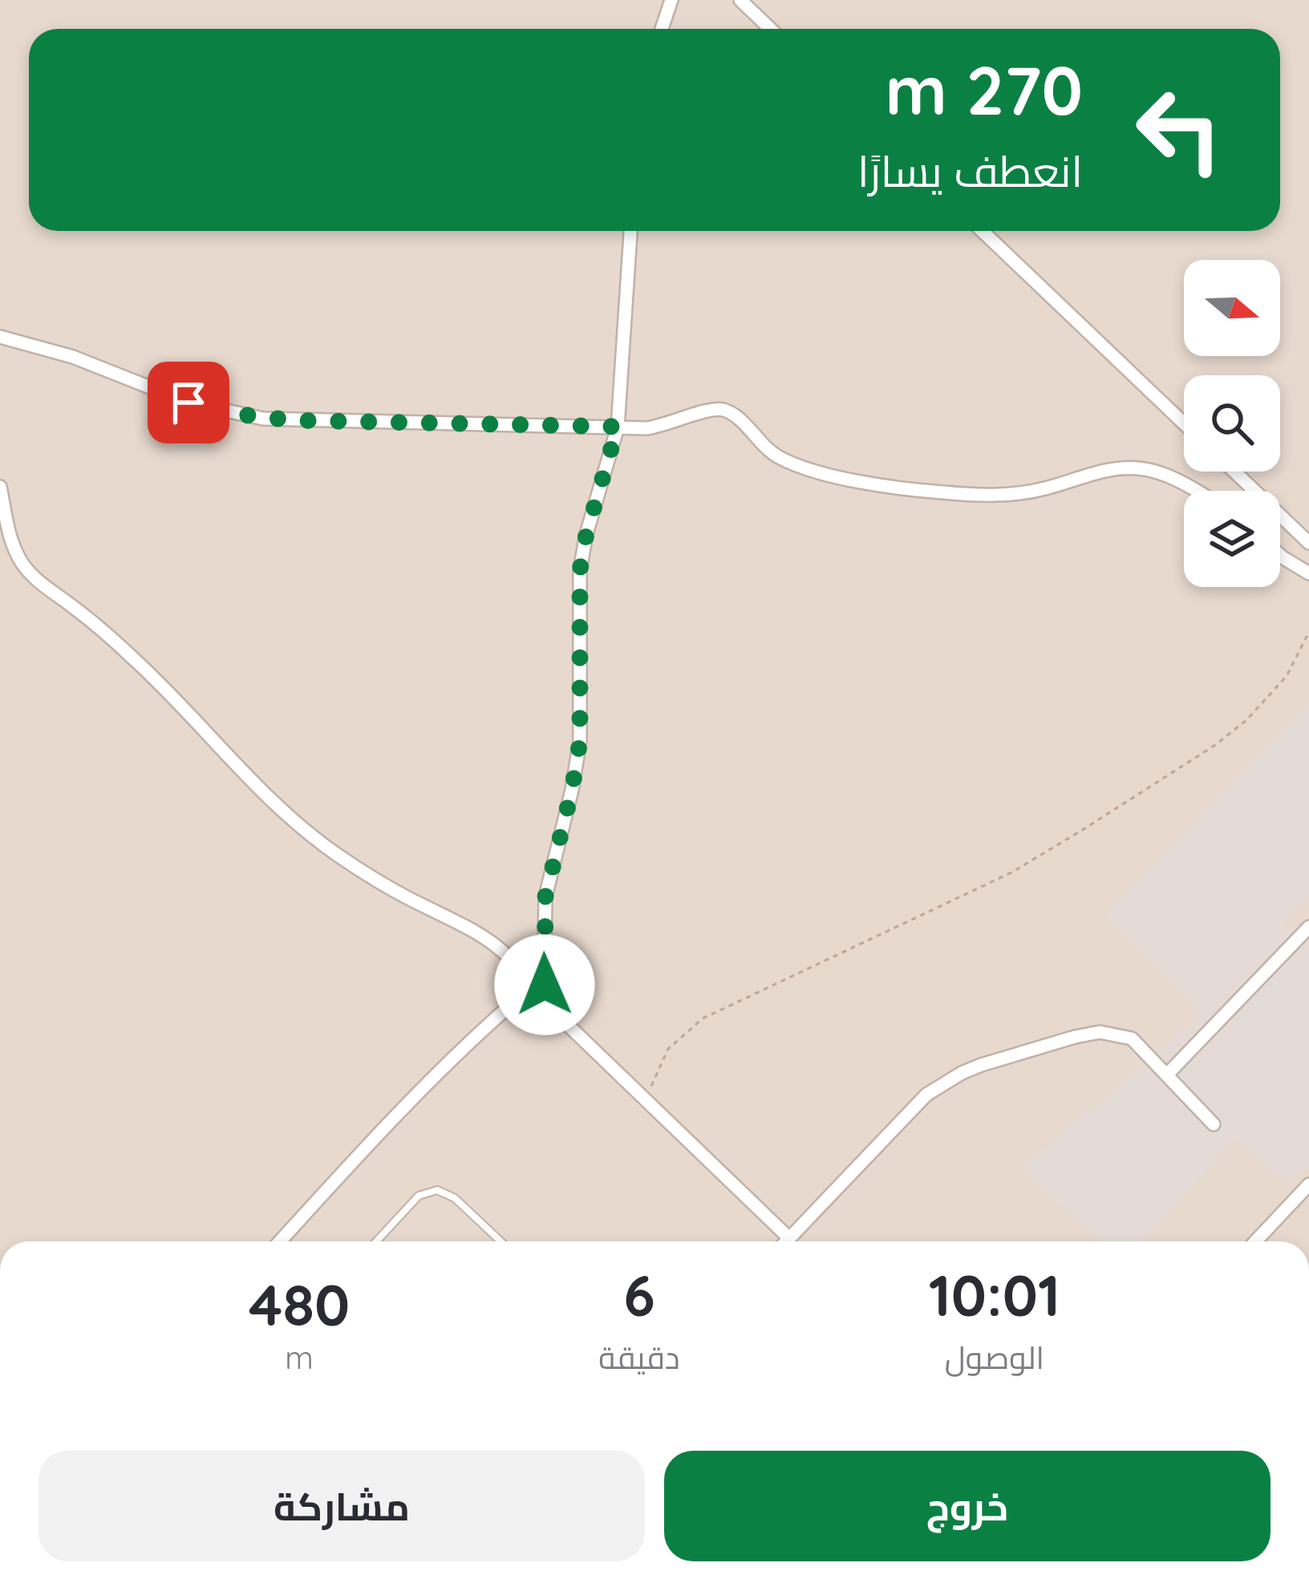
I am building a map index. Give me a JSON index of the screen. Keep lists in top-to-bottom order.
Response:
{
  "north": "right",
  "page": {
    "turn": ["270 m", "انعطف يسارًا"],
    "eta": [
      "10:01",
      "الوصول",
      "6",
      "دقيقة",
      "480",
      "m"
    ],
    "buttons": ["خروج", "مشاركة"]
  }
}
